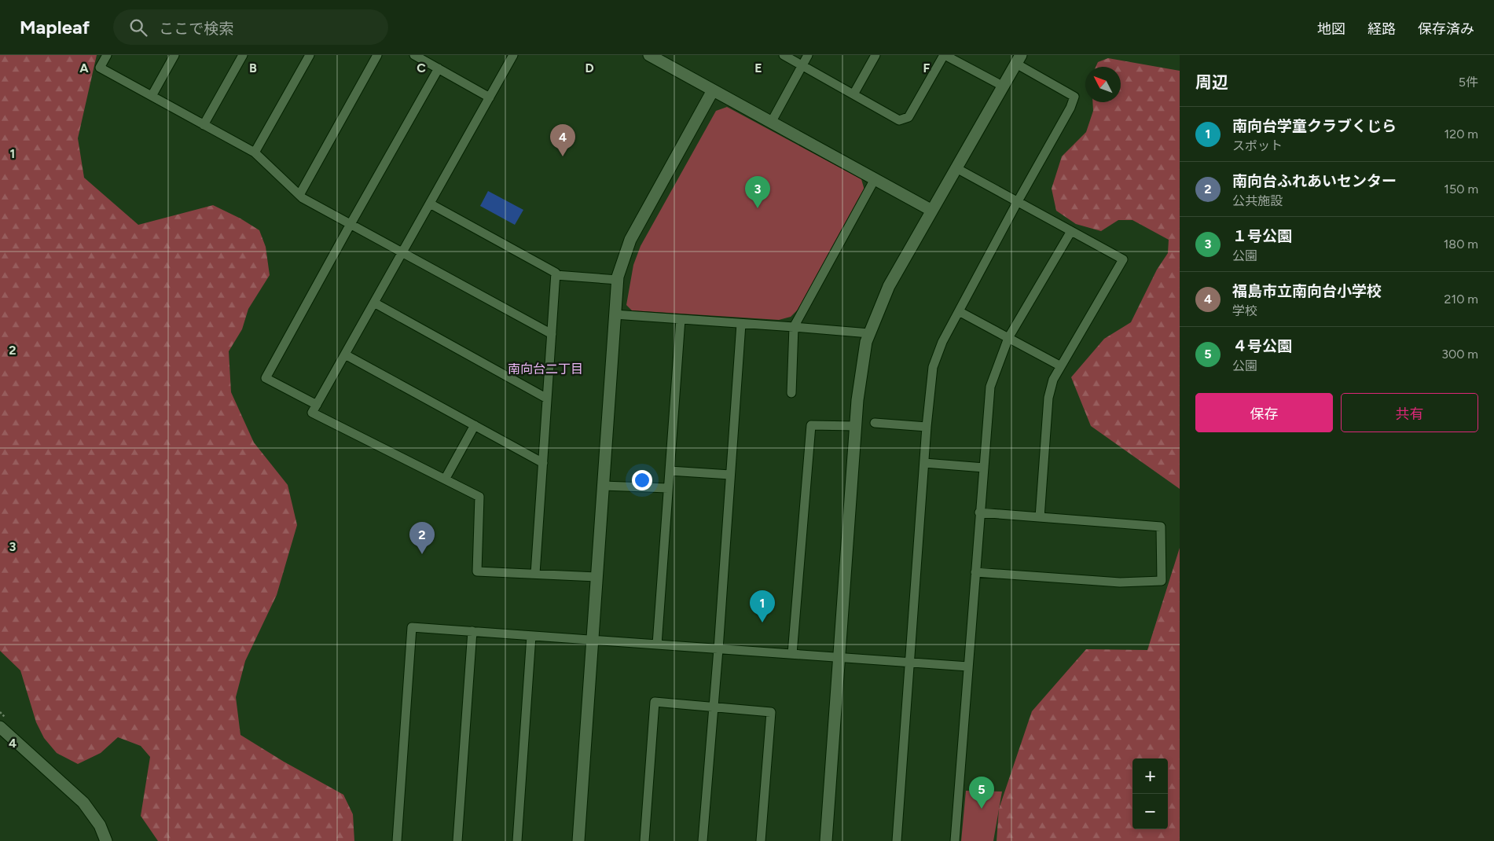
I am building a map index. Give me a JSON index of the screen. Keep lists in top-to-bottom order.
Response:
{
  "districts": ["南向台二丁目"],
  "north": "top left",
  "page": {
    "header": "Mapleaf",
    "search": "ここで検索",
    "nav": ["地図", "経路", "保存済み"],
    "heading": ["周辺", "5件"],
    "list": [
      {
        "mark": "1",
        "name": "南向台学童クラブくじら",
        "note": "スポット",
        "value": "120 m"
      },
      {
        "mark": "2",
        "name": "南向台ふれあいセンター",
        "note": "公共施設",
        "value": "150 m"
      },
      {
        "mark": "3",
        "name": "１号公園",
        "note": "公園",
        "value": "180 m"
      },
      {
        "mark": "4",
        "name": "福島市立南向台小学校",
        "note": "学校",
        "value": "210 m"
      },
      {
        "mark": "5",
        "name": "４号公園",
        "note": "公園",
        "value": "300 m"
      }
    ],
    "pins": [
      "4",
      "3",
      "2",
      "1",
      "5"
    ],
    "buttons": ["保存", "共有"],
    "map_buttons": ["+", "−"]
  },
  "grid": {
    "columns": [
      "A",
      "B",
      "C",
      "D",
      "E",
      "F"
    ],
    "rows": [
      "1",
      "2",
      "3",
      "4"
    ]
  }
}
